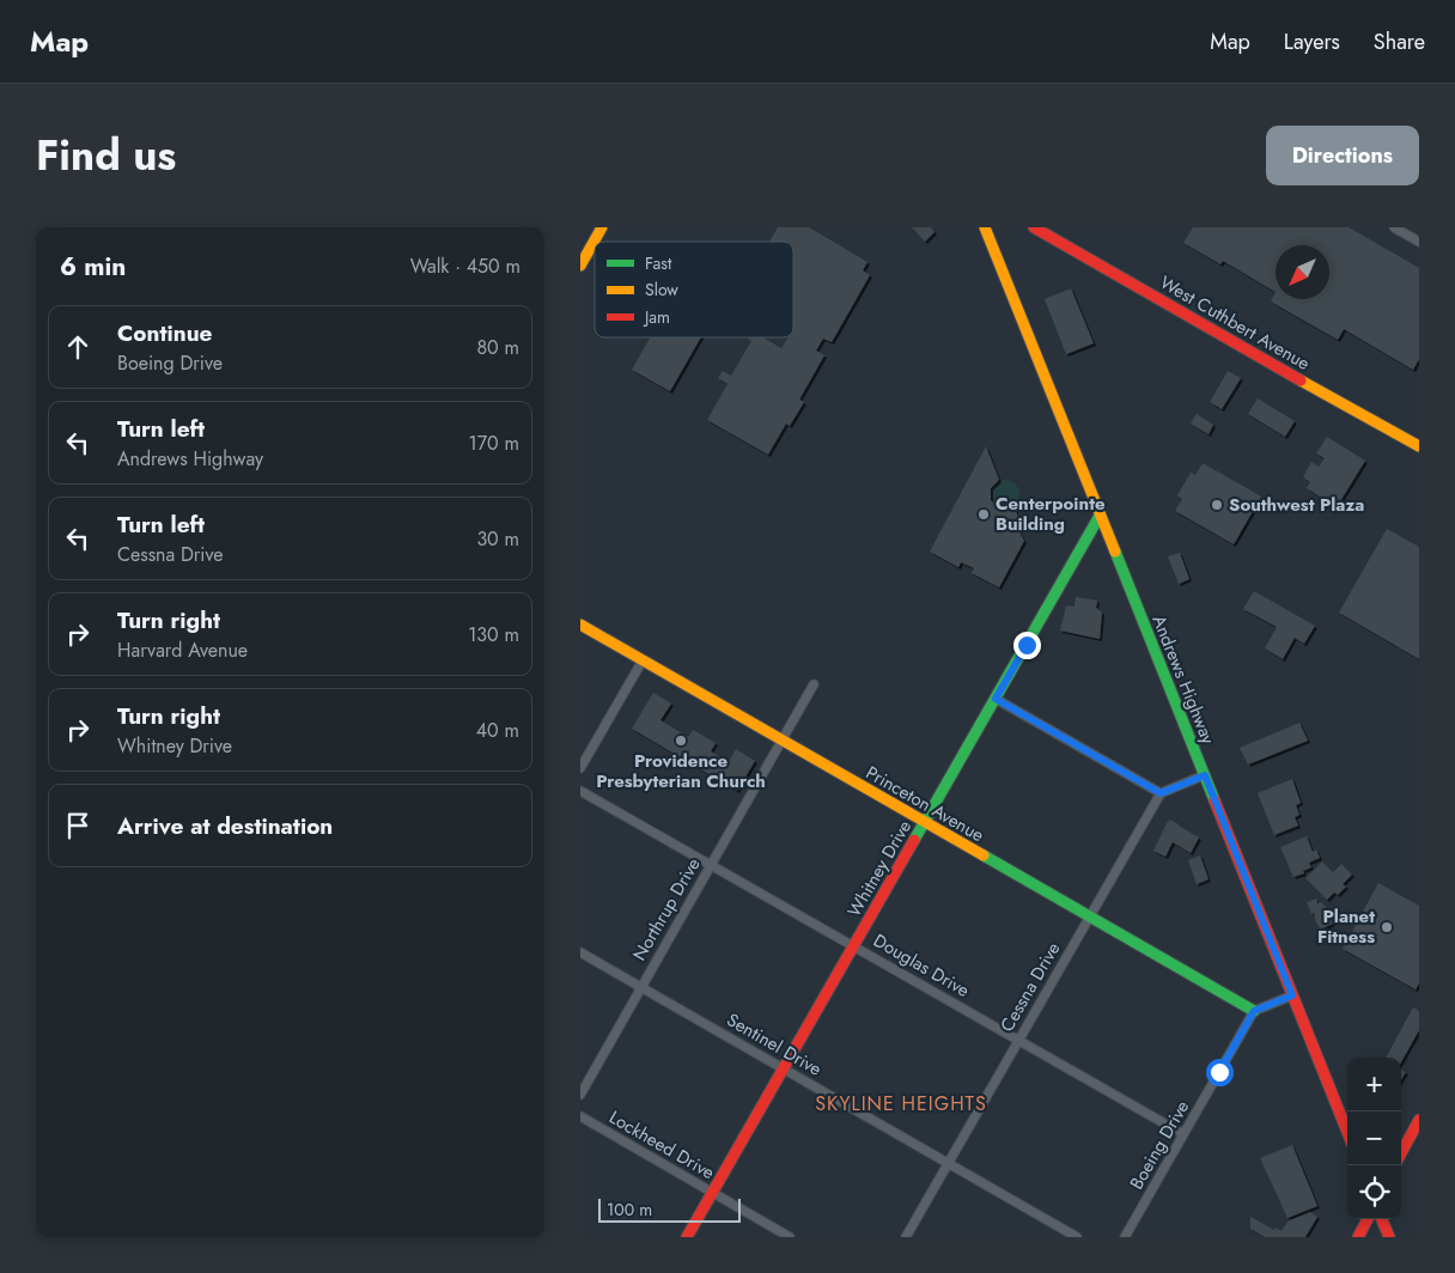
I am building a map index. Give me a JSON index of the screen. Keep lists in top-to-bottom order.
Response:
{
  "streets": {
    "street": [
      "West Cuthbert Avenue",
      "Andrews Highway",
      "Princeton Avenue",
      "Whitney Drive",
      "Northrup Drive",
      "Douglas Drive",
      "Cessna Drive",
      "Sentinel Drive",
      "Lockheed Drive",
      "Boeing Drive"
    ]
  },
  "crossings": [
    ["Andrews Highway", "Whitney Drive"],
    ["Princeton Avenue", "Whitney Drive"],
    ["Princeton Avenue", "Northrup Drive"],
    ["Princeton Avenue", "Cessna Drive"],
    ["Princeton Avenue", "Boeing Drive"],
    ["Whitney Drive", "Douglas Drive"],
    ["Whitney Drive", "Sentinel Drive"],
    ["Whitney Drive", "Lockheed Drive"],
    ["Northrup Drive", "Douglas Drive"],
    ["Northrup Drive", "Sentinel Drive"],
    ["Douglas Drive", "Cessna Drive"],
    ["Douglas Drive", "Boeing Drive"],
    ["Cessna Drive", "Sentinel Drive"]
  ],
  "districts": ["SKYLINE HEIGHTS"],
  "places": [
    "Southwest Plaza",
    "Centerpointe Building",
    "Providence Presbyterian Church",
    "Planet Fitness"
  ],
  "legend": ["Fast", "Slow", "Jam"],
  "scale_bar": "100 m",
  "north": "bottom left",
  "page": {
    "header": "Map",
    "nav": ["Map", "Layers", "Share"],
    "title": "Find us",
    "buttons": "Directions",
    "heading": ["6 min", "Walk · 450 m"],
    "list": [
      ["Continue", "Boeing Drive", "80 m"],
      ["Turn left", "Andrews Highway", "170 m"],
      ["Turn left", "Cessna Drive", "30 m"],
      ["Turn right", "Harvard Avenue", "130 m"],
      ["Turn right", "Whitney Drive", "40 m"],
      "Arrive at destination"
    ],
    "map_buttons": ["+", "−"],
    "scale": "100 m"
  }
}
